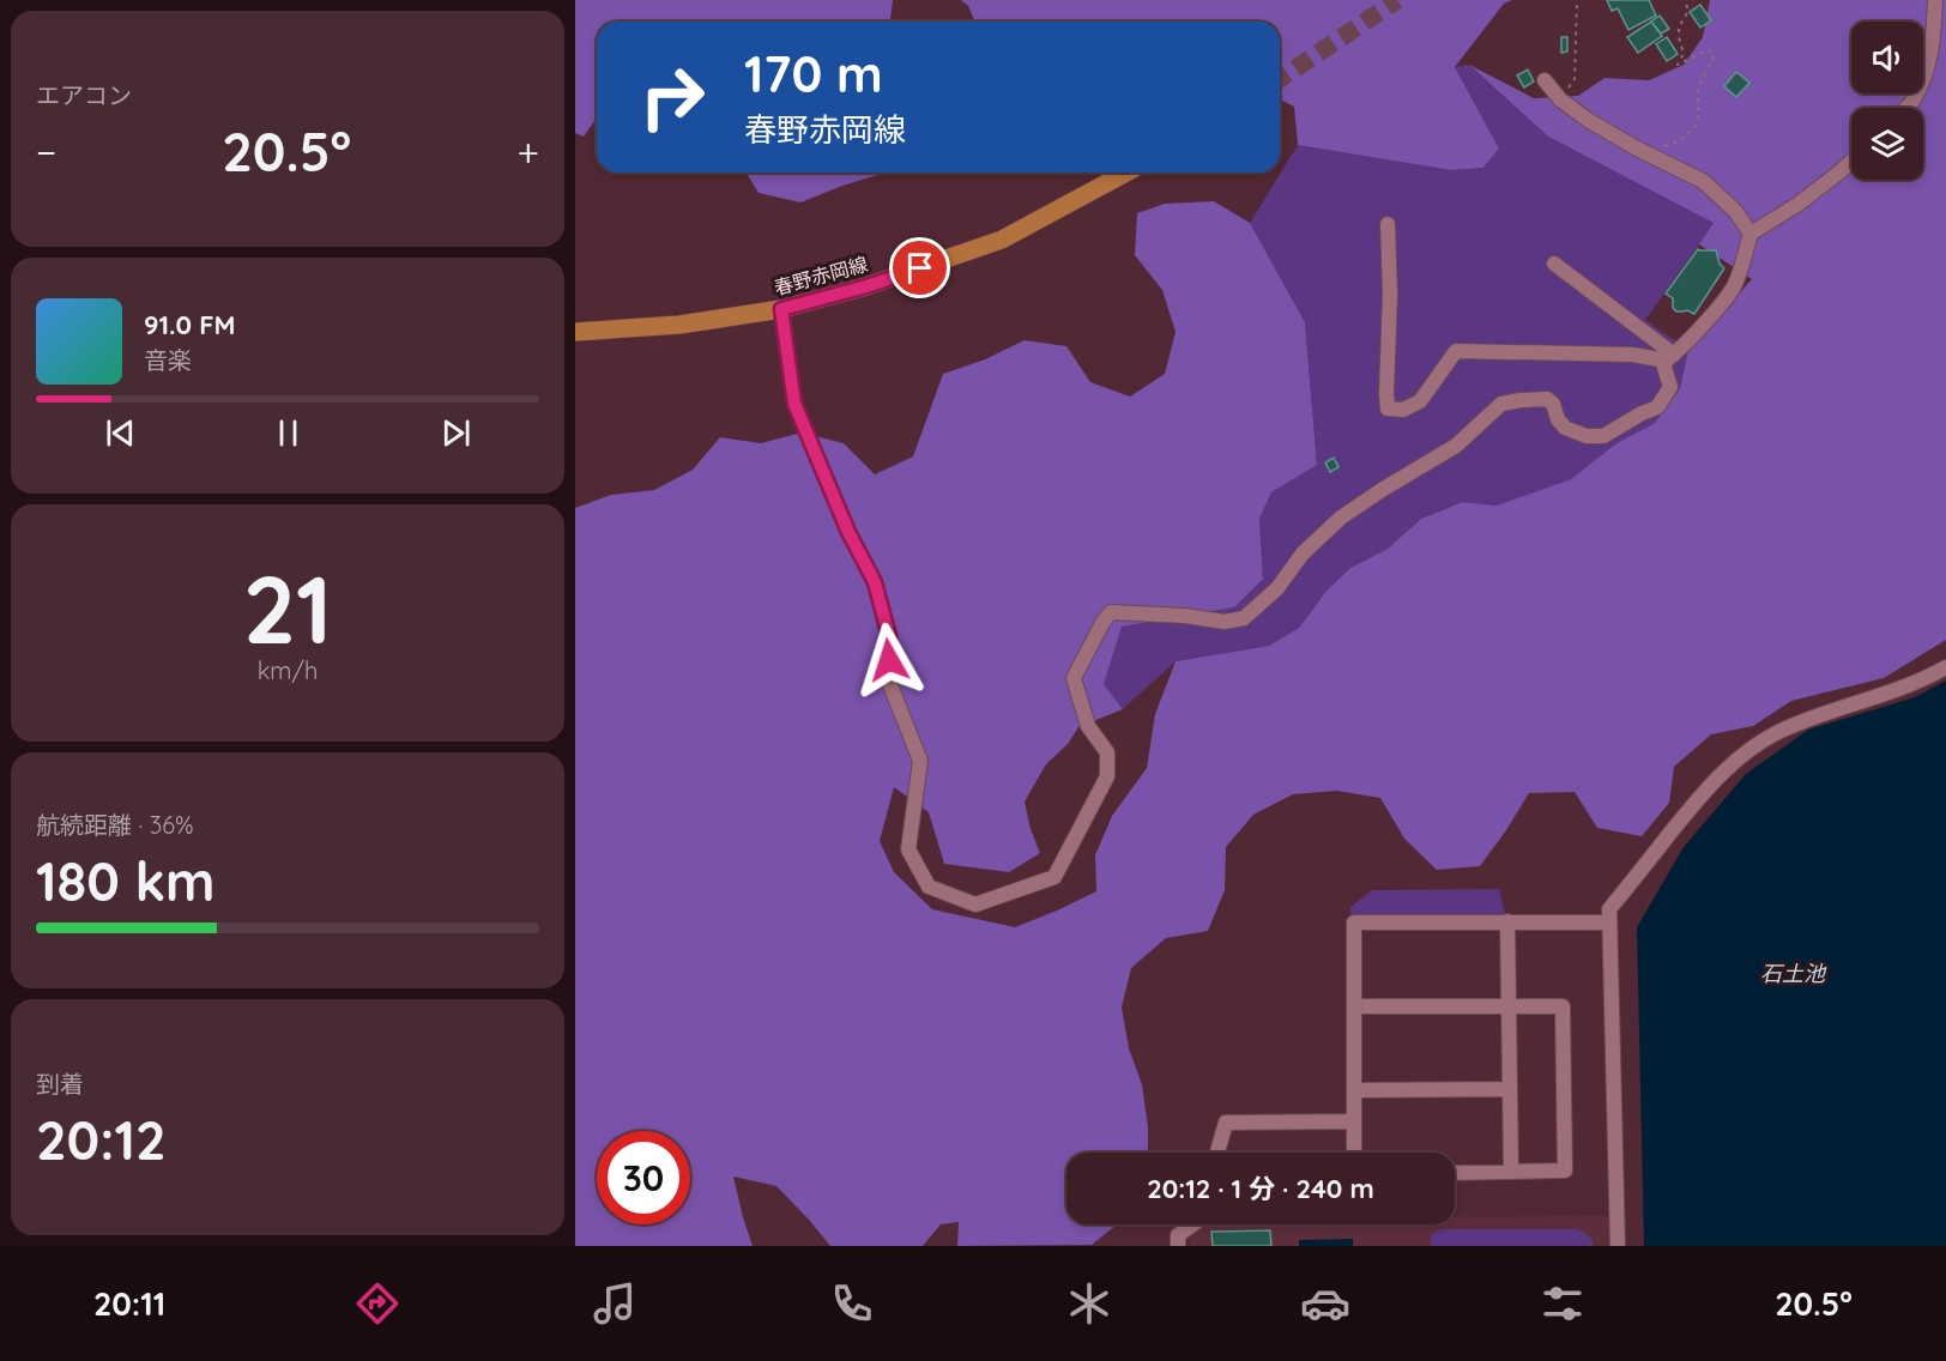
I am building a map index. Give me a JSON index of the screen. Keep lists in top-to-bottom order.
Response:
{
  "streets": {
    "main road": ["春野赤岡線"]
  },
  "water": ["石土池"],
  "page": {
    "tile": [
      "エアコン",
      ["21", "km/h"],
      ["航続距離 · 36%", "180 km"],
      ["到着", "20:12"]
    ],
    "turn": ["170 m", "春野赤岡線"],
    "heat": ["−", "20.5°", "+"],
    "song": ["91.0 FM", "音楽"],
    "limit": "30",
    "trip": "20:12 · 1 分 · 240 m",
    "tabs": ["20:11", "20.5°"]
  }
}
